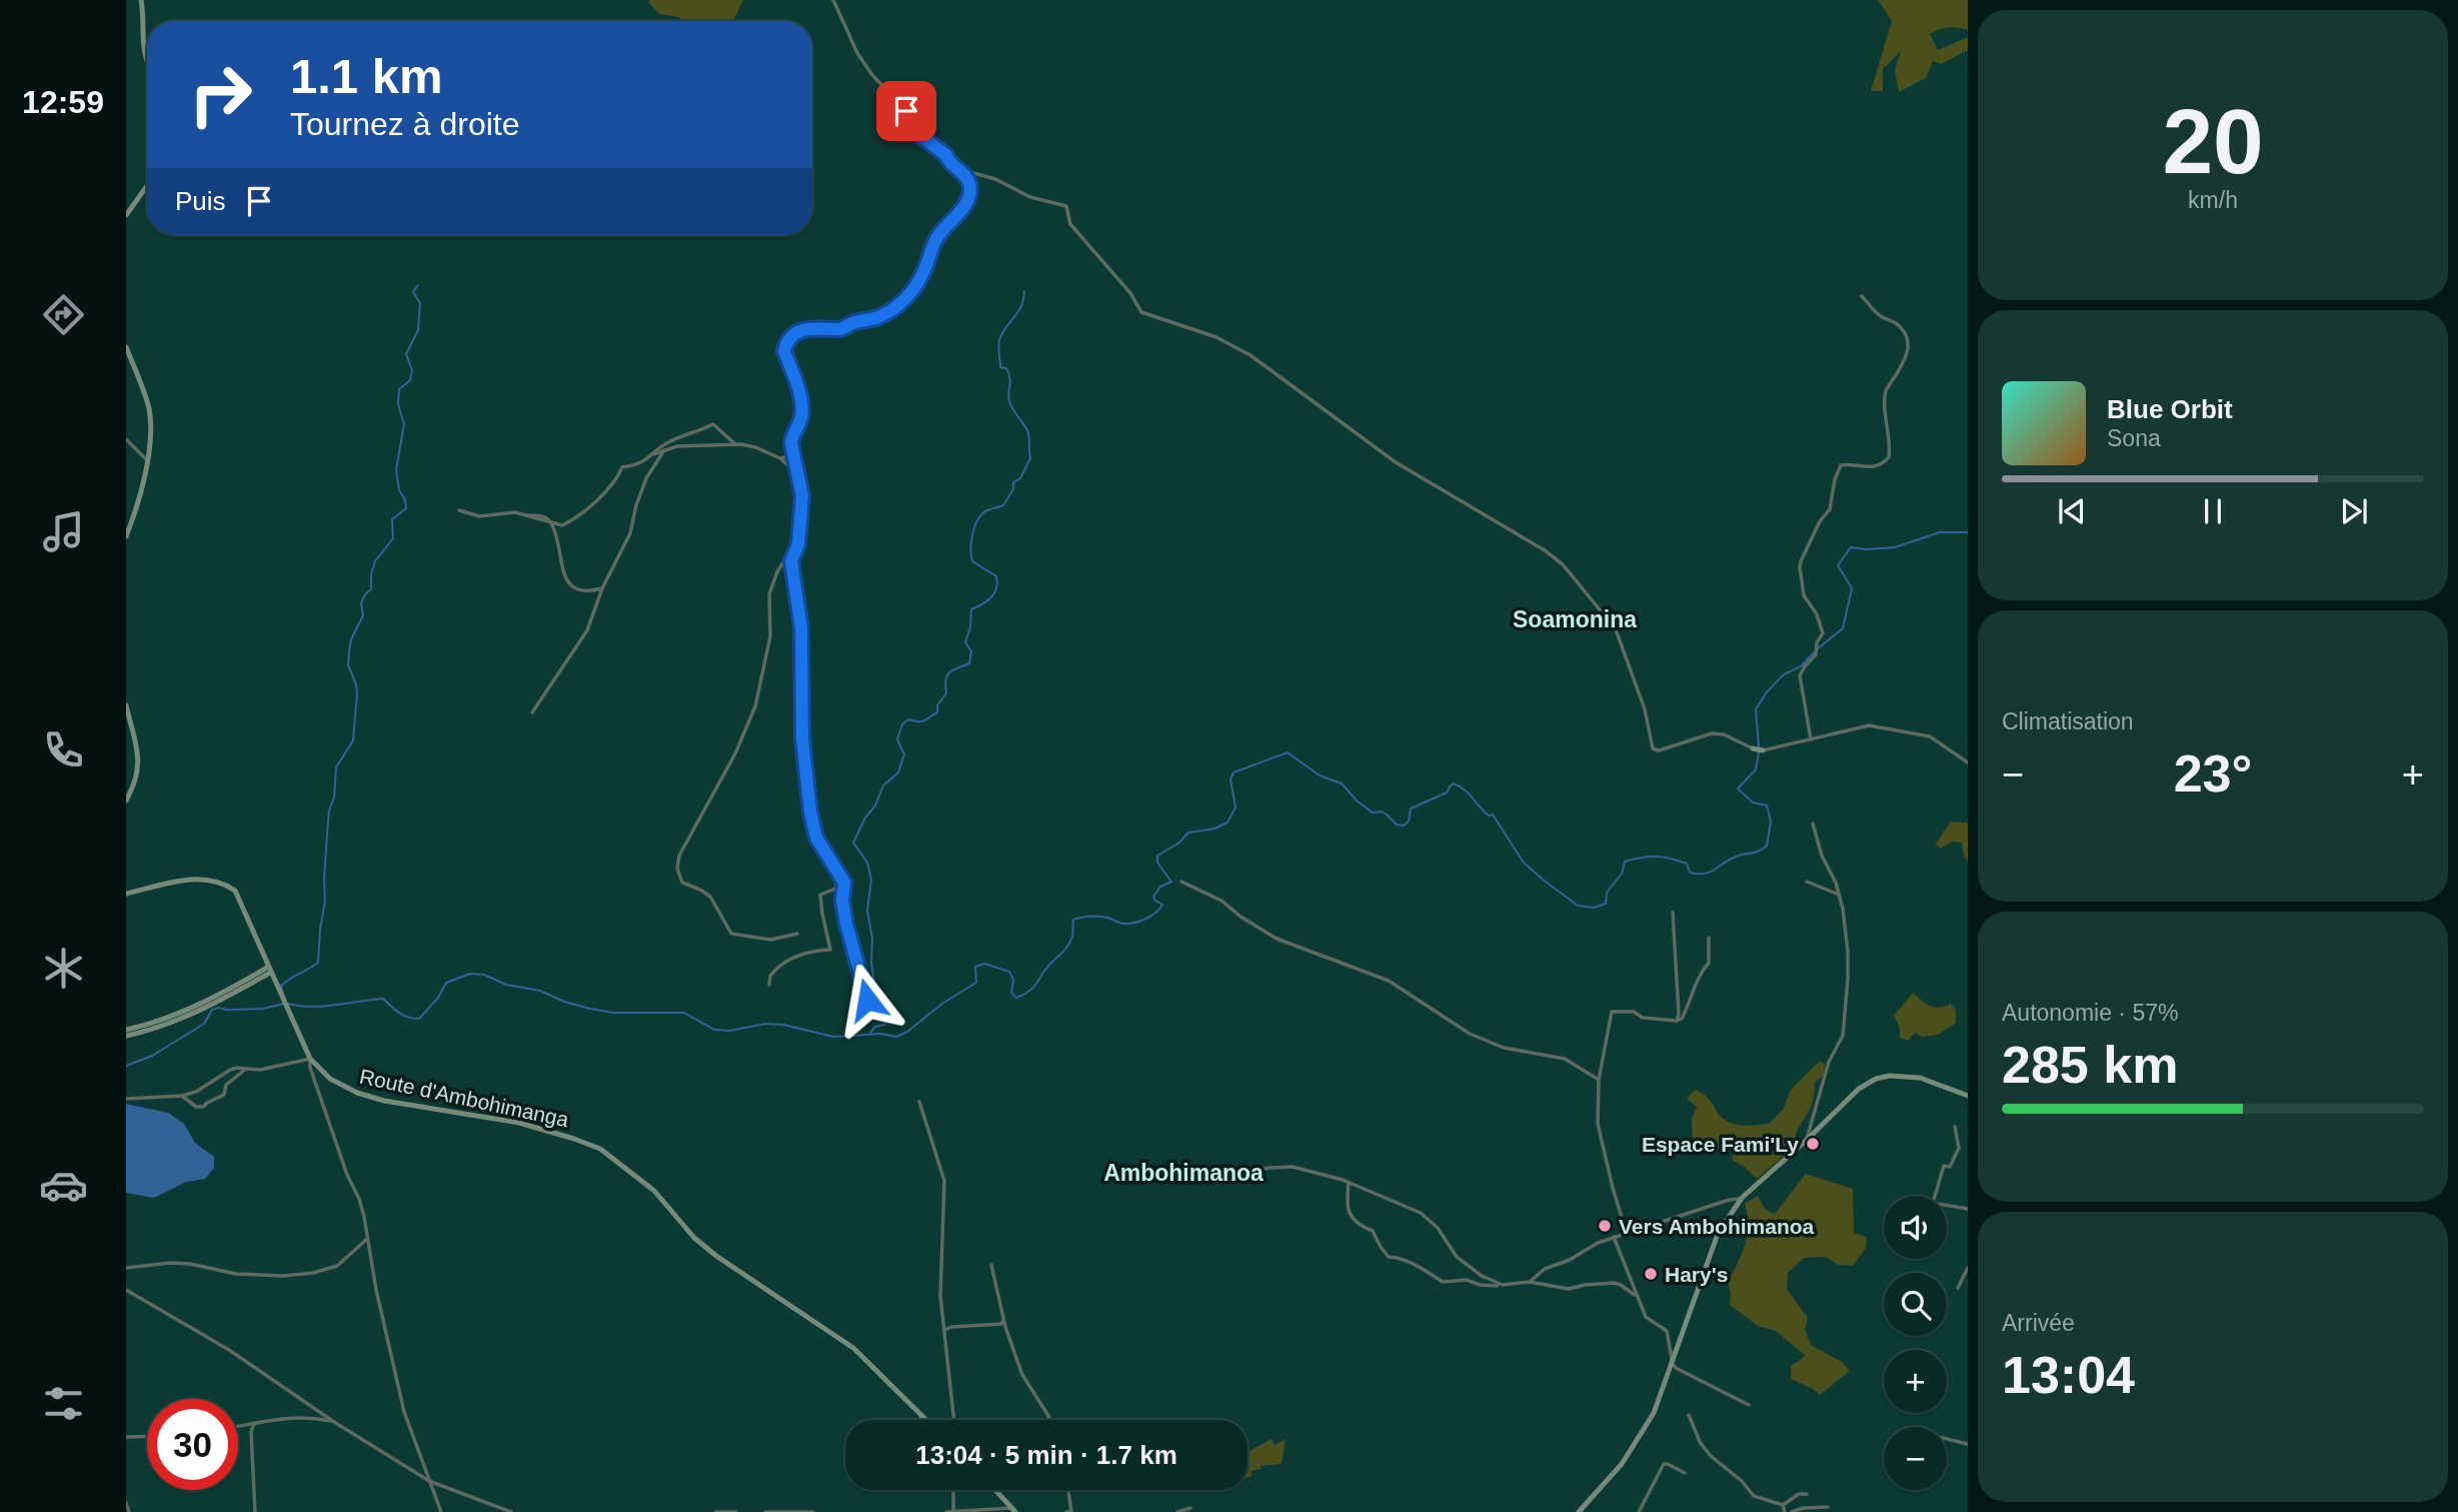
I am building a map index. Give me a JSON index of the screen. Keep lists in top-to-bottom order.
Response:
{
  "streets": {
    "street": ["Route d'Ambohimanga"]
  },
  "districts": ["Soamonina", "Ambohimanoa"],
  "places": ["Espace Fami'Ly", "Vers Ambohimanoa", "Hary's"],
  "page": {
    "tabs": "12:59",
    "tile": [
      ["20", "km/h"],
      "Climatisation",
      ["Autonomie · 57%", "285 km"],
      ["Arrivée", "13:04"]
    ],
    "turn": ["1.1 km", "Tournez à droite"],
    "then": "Puis",
    "song": ["Blue Orbit", "Sona"],
    "heat": ["−", "23°", "+"],
    "map_buttons": ["+", "−"],
    "limit": "30",
    "trip": "13:04 · 5 min · 1.7 km"
  }
}
